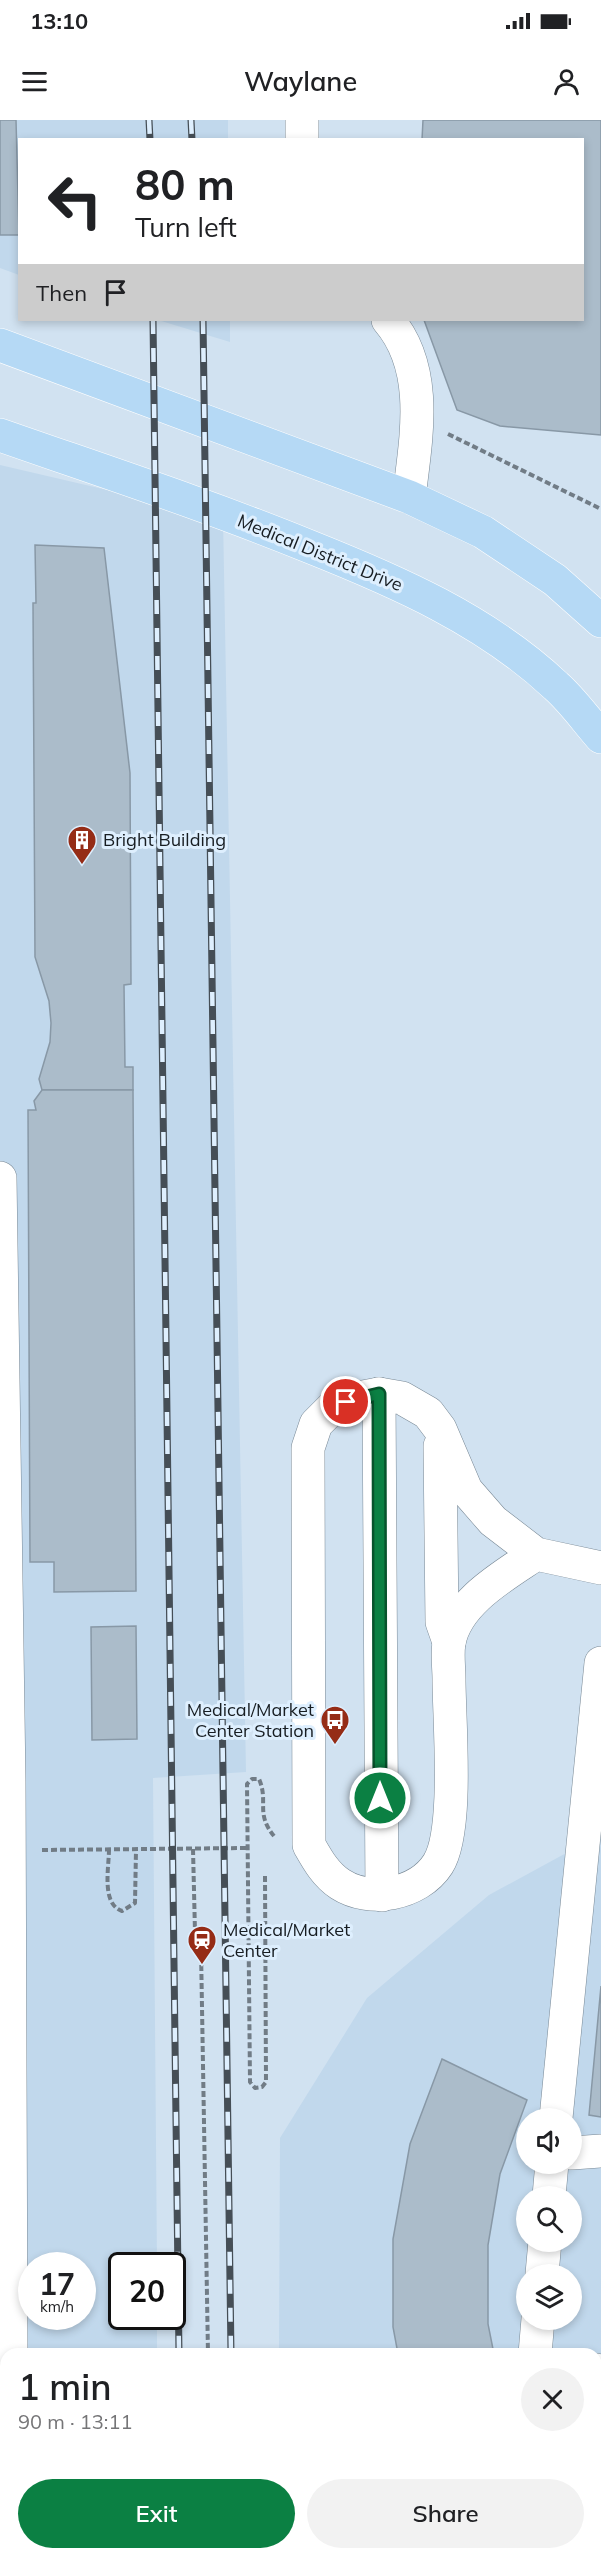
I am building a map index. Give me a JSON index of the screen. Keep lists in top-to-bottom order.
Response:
{
  "streets": {
    "main road": ["Medical District Drive"]
  },
  "places": {
    "building": ["Bright Building"],
    "bus stop": ["Medical/Market Center Station"],
    "station": ["Medical/Market Center"]
  },
  "page": {
    "status": "13:10",
    "header": "Waylane",
    "turn": ["80 m", "Turn left"],
    "then": "Then",
    "speed": "17 km/h",
    "limit": "20",
    "heading": ["1 min", "90 m · 13:11"],
    "buttons": ["Exit", "Share"]
  }
}
